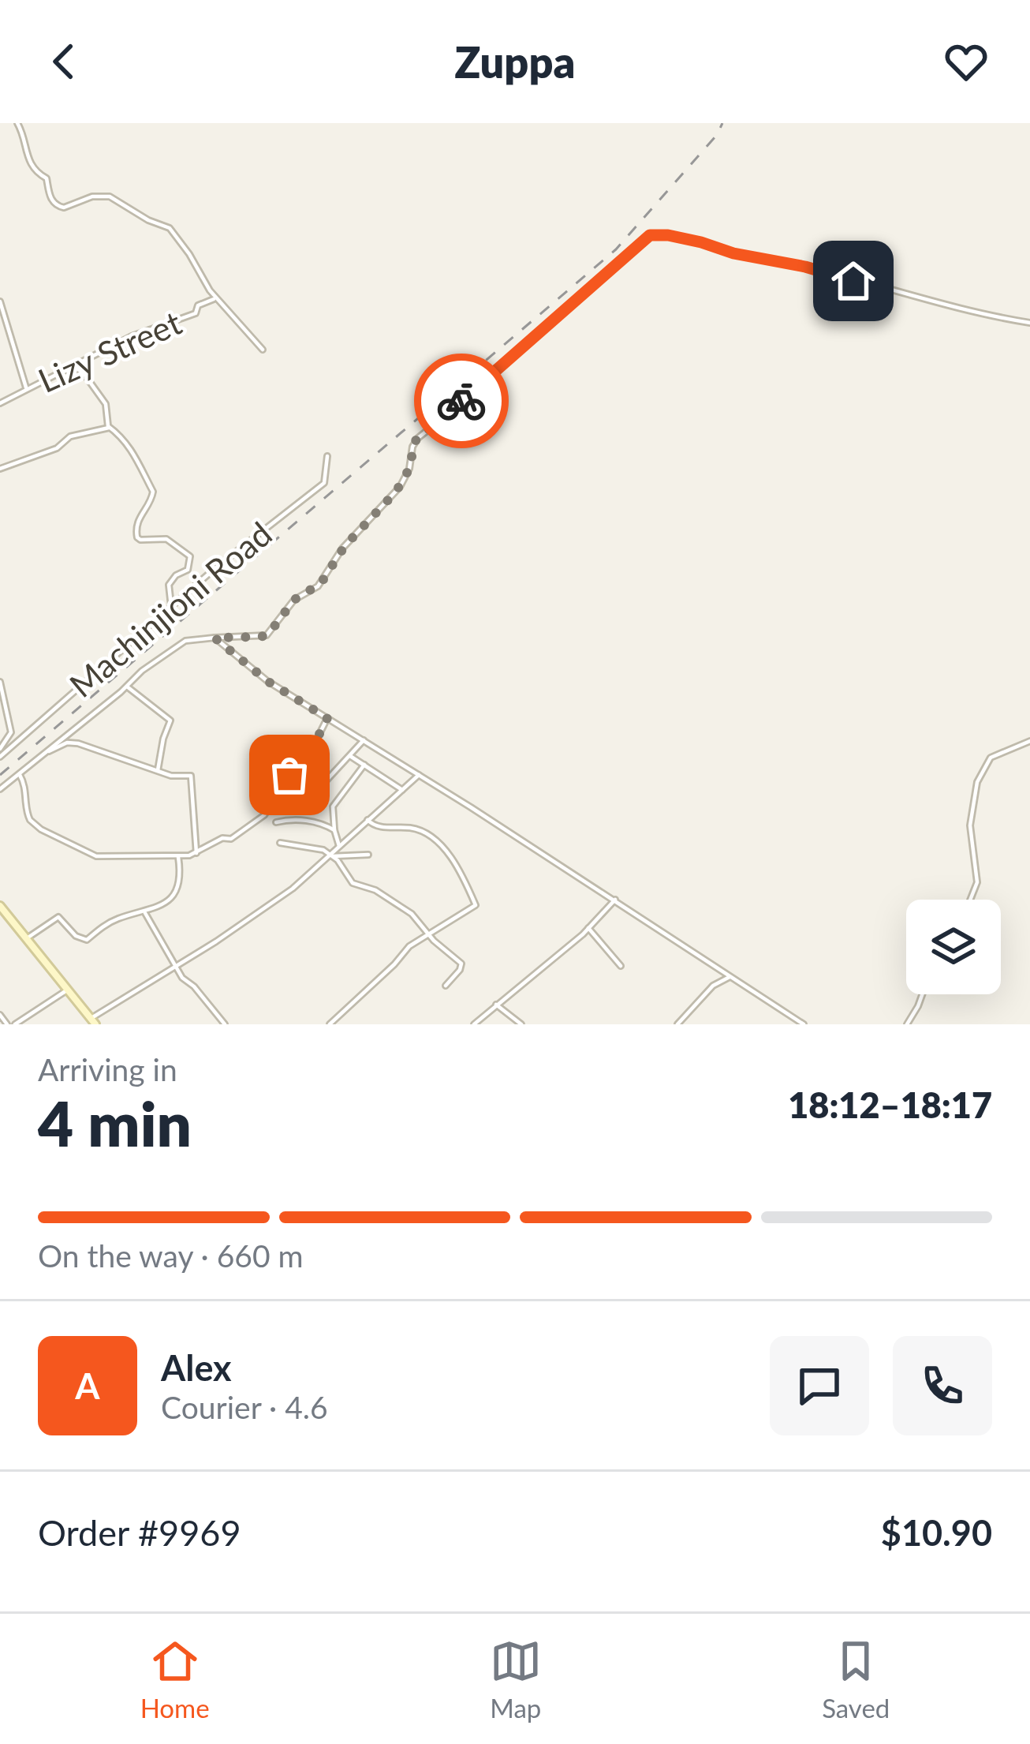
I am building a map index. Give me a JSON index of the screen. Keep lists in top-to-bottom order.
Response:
{
  "streets": {
    "street": ["Lizy Street", "Machinjioni Road"]
  },
  "page": {
    "header": "Zuppa",
    "heading": ["4 min", "Arriving in", "18:12–18:17"],
    "panel": [
      "Alex",
      "Courier · 4.6",
      "Order #9969",
      "$10.90"
    ],
    "bar": "On the way · 660 m",
    "round": "A",
    "tabs": ["Home", "Map", "Saved"]
  }
}
